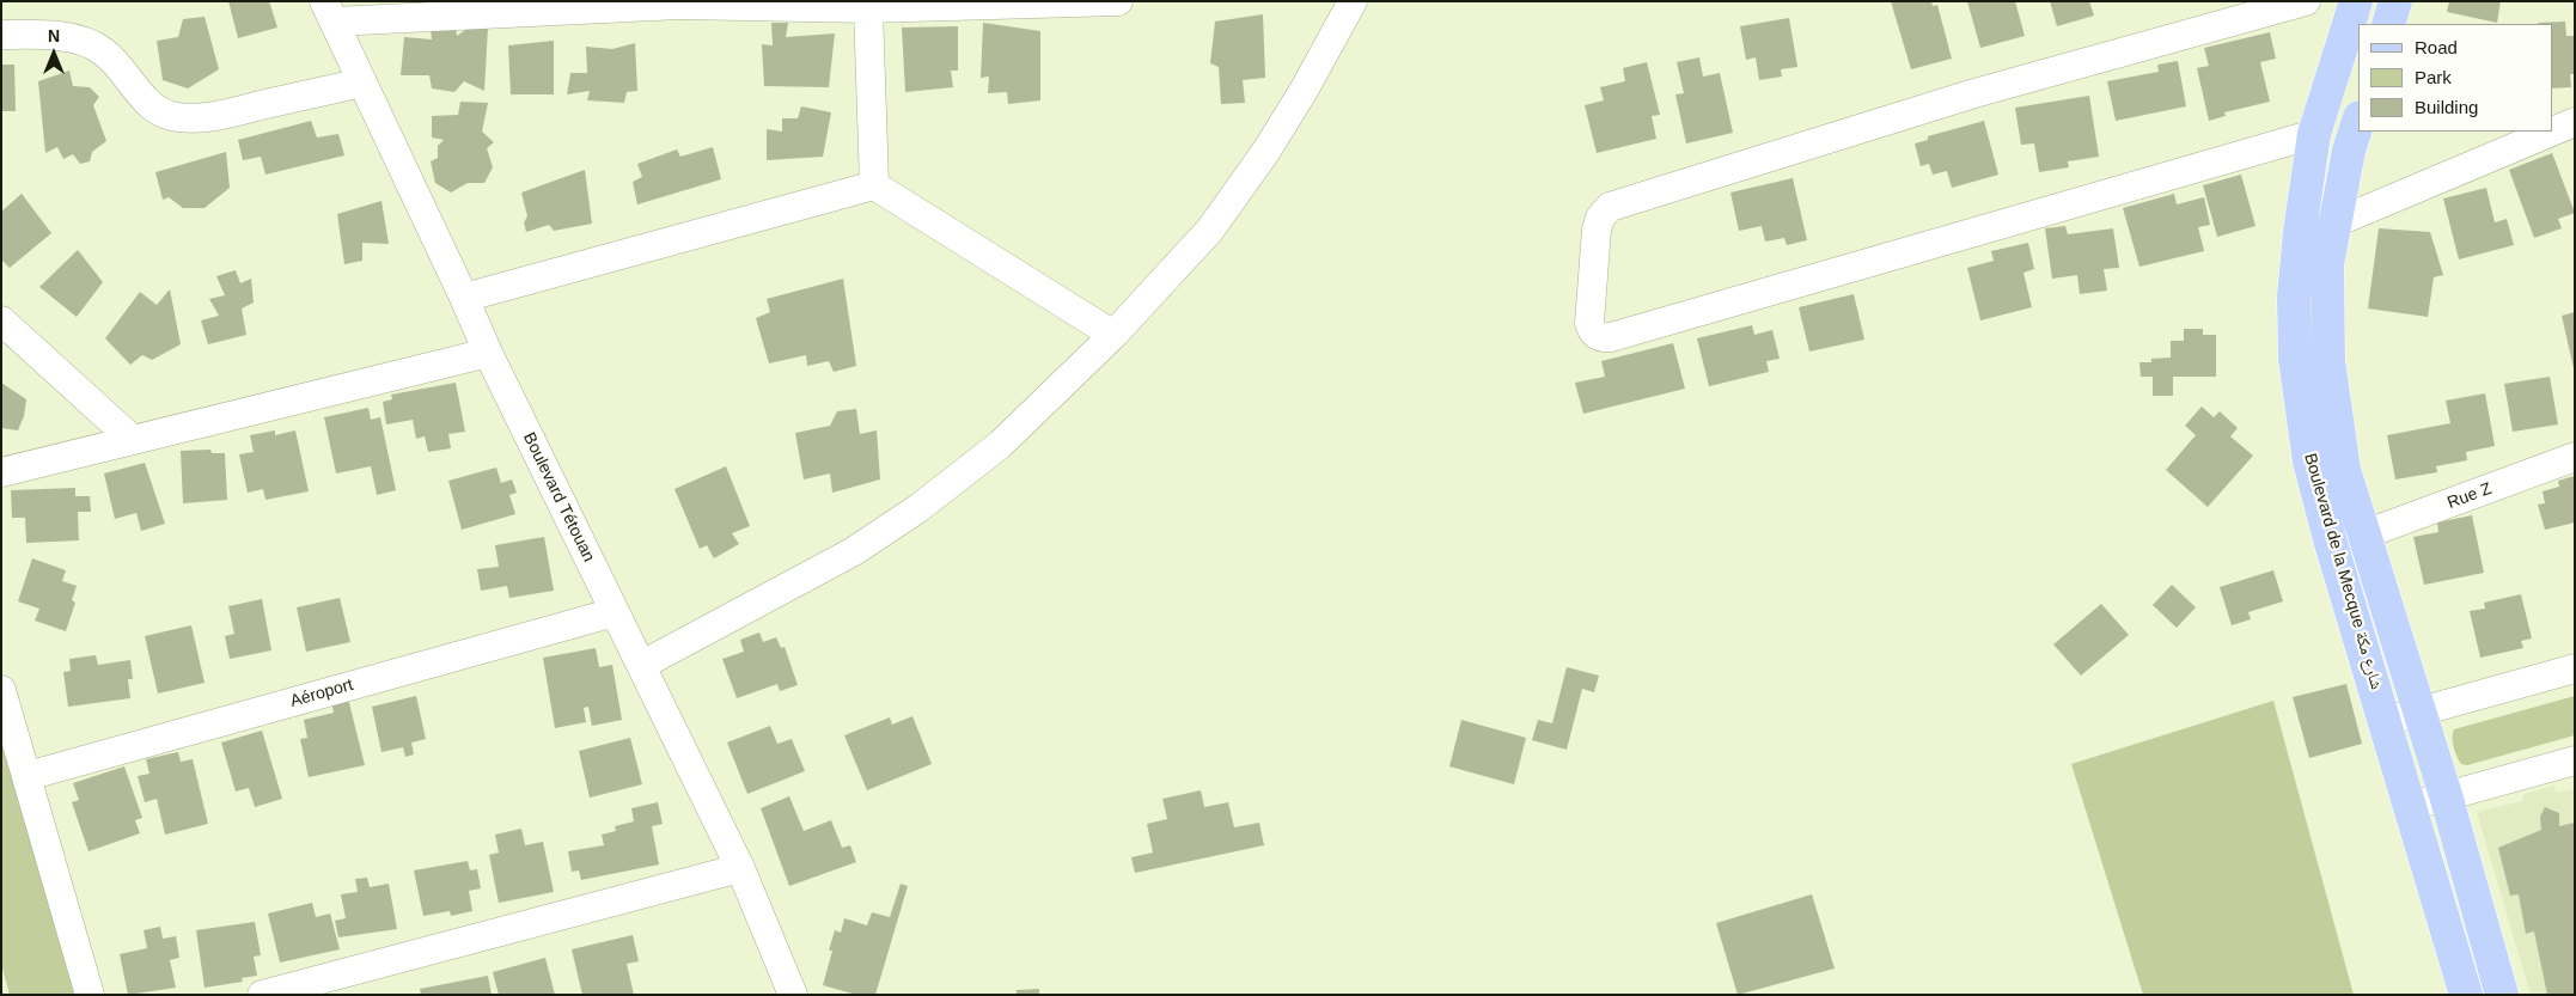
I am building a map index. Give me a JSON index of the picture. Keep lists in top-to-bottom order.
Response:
{
  "streets": {
    "main road": ["Boulevard de la Mecque شارع مكة"],
    "street": ["Rue Z", "Boulevard Tétouan", "Aéroport"]
  },
  "crossings": [
    ["Rue Z", "Boulevard de la Mecque شارع مكة"],
    ["Boulevard Tétouan", "Aéroport"]
  ],
  "legend": ["Road", "Park", "Building"],
  "north": "top"
}
